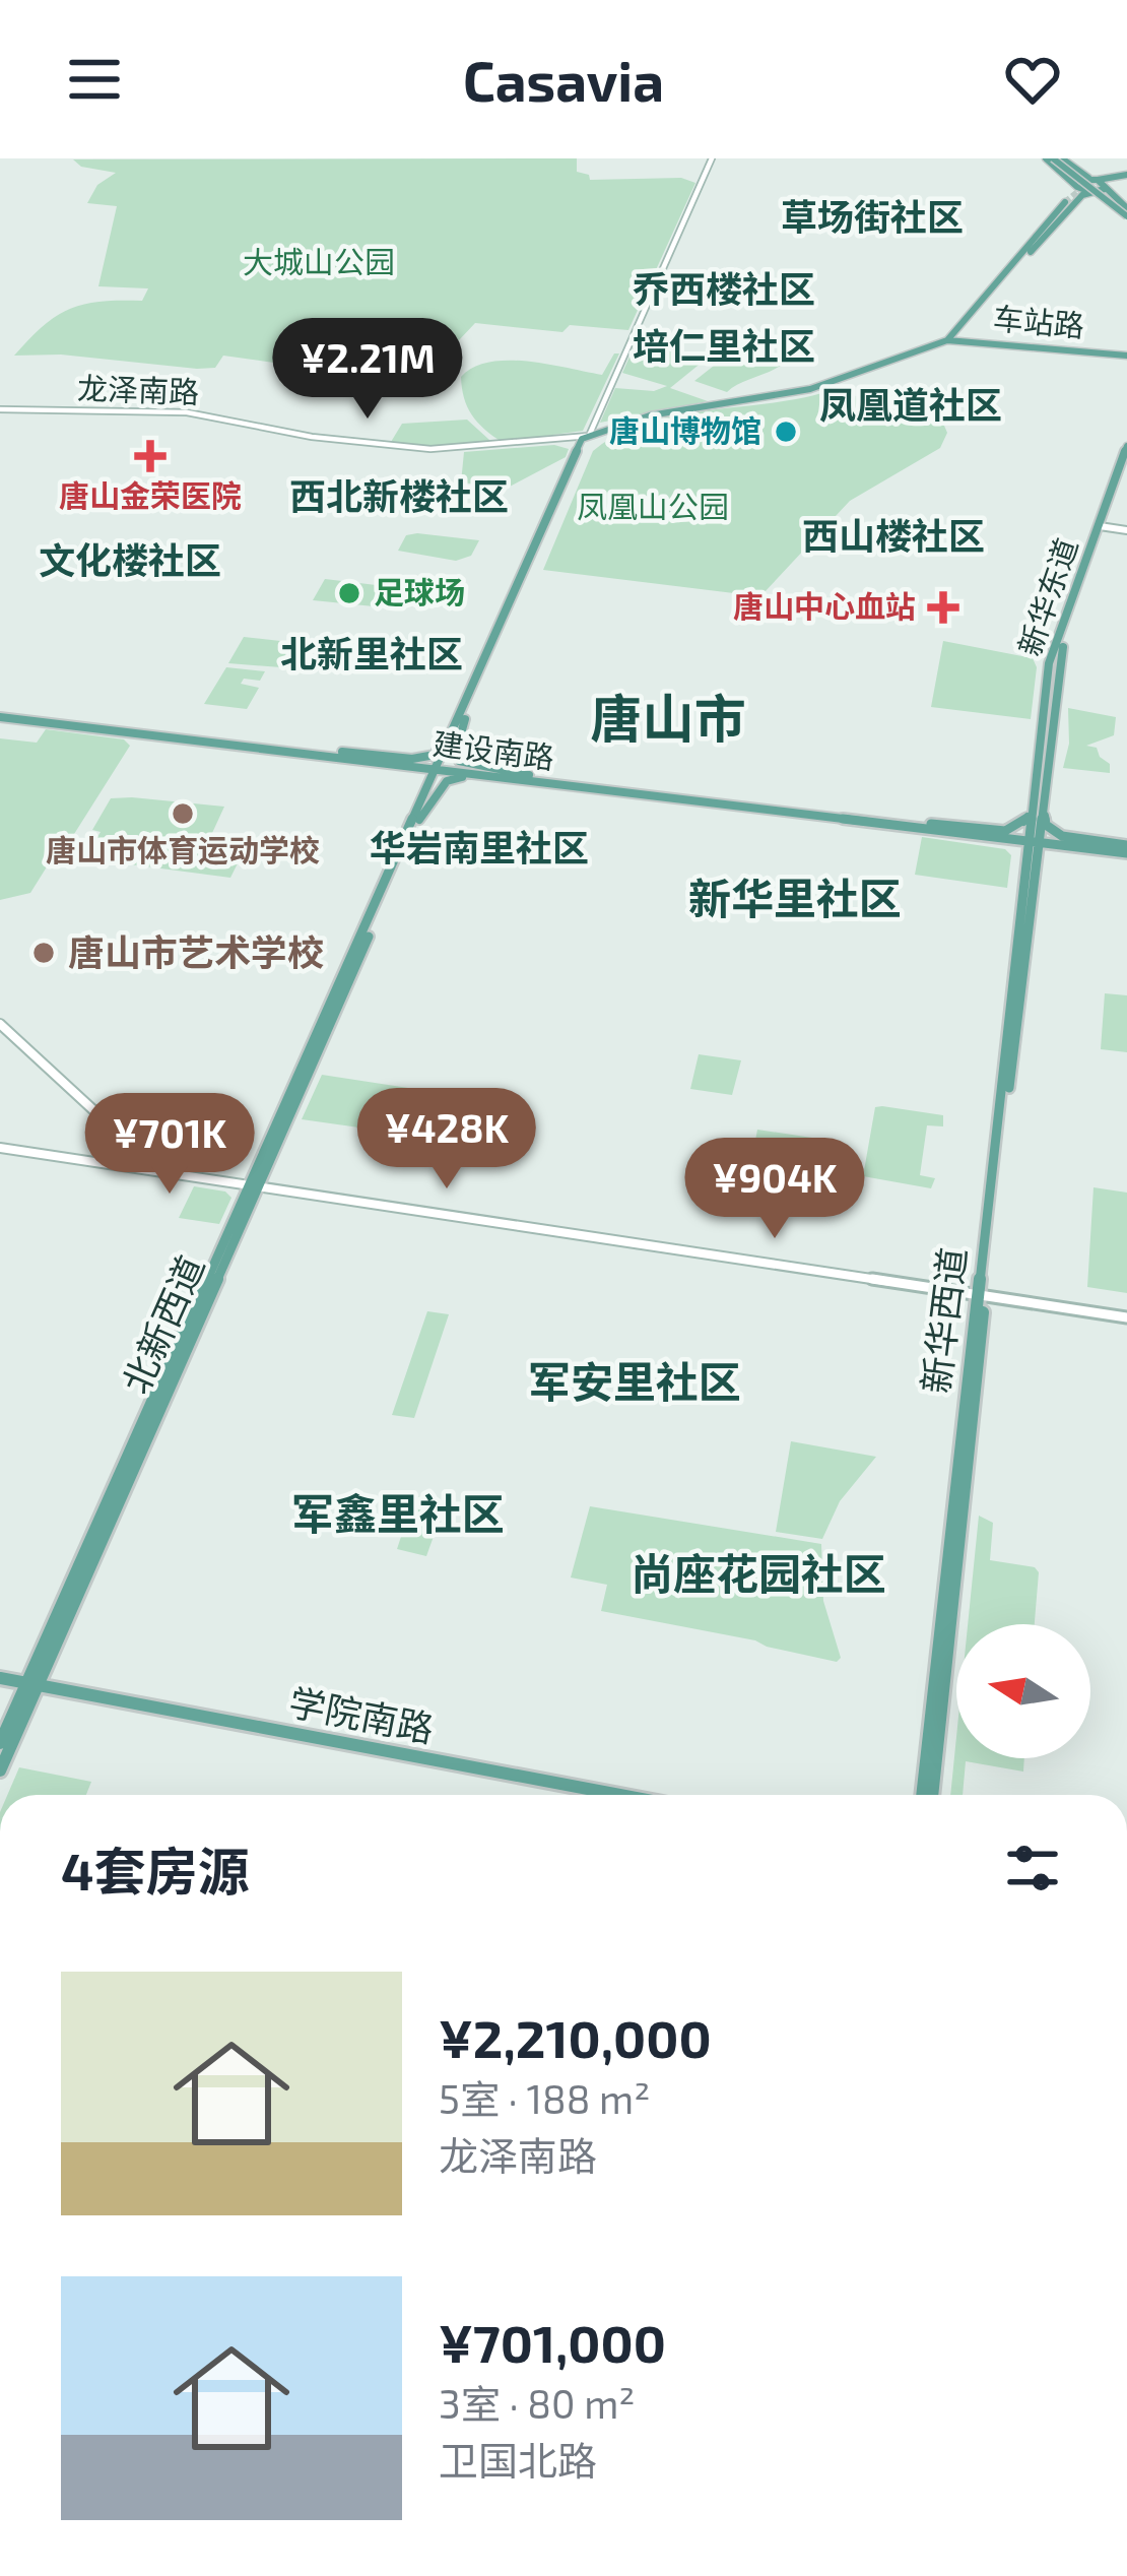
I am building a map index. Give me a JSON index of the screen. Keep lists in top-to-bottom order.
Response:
{
  "streets": {
    "main road": [
      "车站路",
      "龙泽南路",
      "新华东道",
      "建设南路",
      "新华西道",
      "北新西道",
      "学院南路"
    ]
  },
  "crossings": [
    ["车站路", "龙泽南路"],
    ["龙泽南路", "北新西道"],
    ["新华东道", "建设南路"],
    ["新华东道", "新华西道"],
    ["建设南路", "新华西道"],
    ["建设南路", "北新西道"],
    ["北新西道", "学院南路"]
  ],
  "districts": [
    "草场街社区",
    "乔西楼社区",
    "培仁里社区",
    "凤凰道社区",
    "西北新楼社区",
    "西山楼社区",
    "文化楼社区",
    "北新里社区",
    "唐山市",
    "华岩南里社区",
    "新华里社区",
    "军安里社区",
    "军鑫里社区",
    "尚座花园社区"
  ],
  "parks": ["大城山公园", "凤凰山公园"],
  "places": {
    "other": [
      "唐山博物馆",
      "足球场",
      "唐山市体育运动学校",
      "唐山市艺术学校"
    ],
    "health": ["唐山金荣医院", "唐山中心血站"]
  },
  "north": "left",
  "page": {
    "header": "Casavia",
    "price": [
      "¥2.21M",
      "¥428K",
      "¥701K",
      "¥904K"
    ],
    "heading": "4套房源",
    "list": [
      {
        "name": "¥2,210,000",
        "note": "5室 · 188 m² · 龙泽南路"
      },
      {
        "name": "¥701,000",
        "note": "3室 · 80 m² · 卫国北路"
      }
    ]
  }
}
